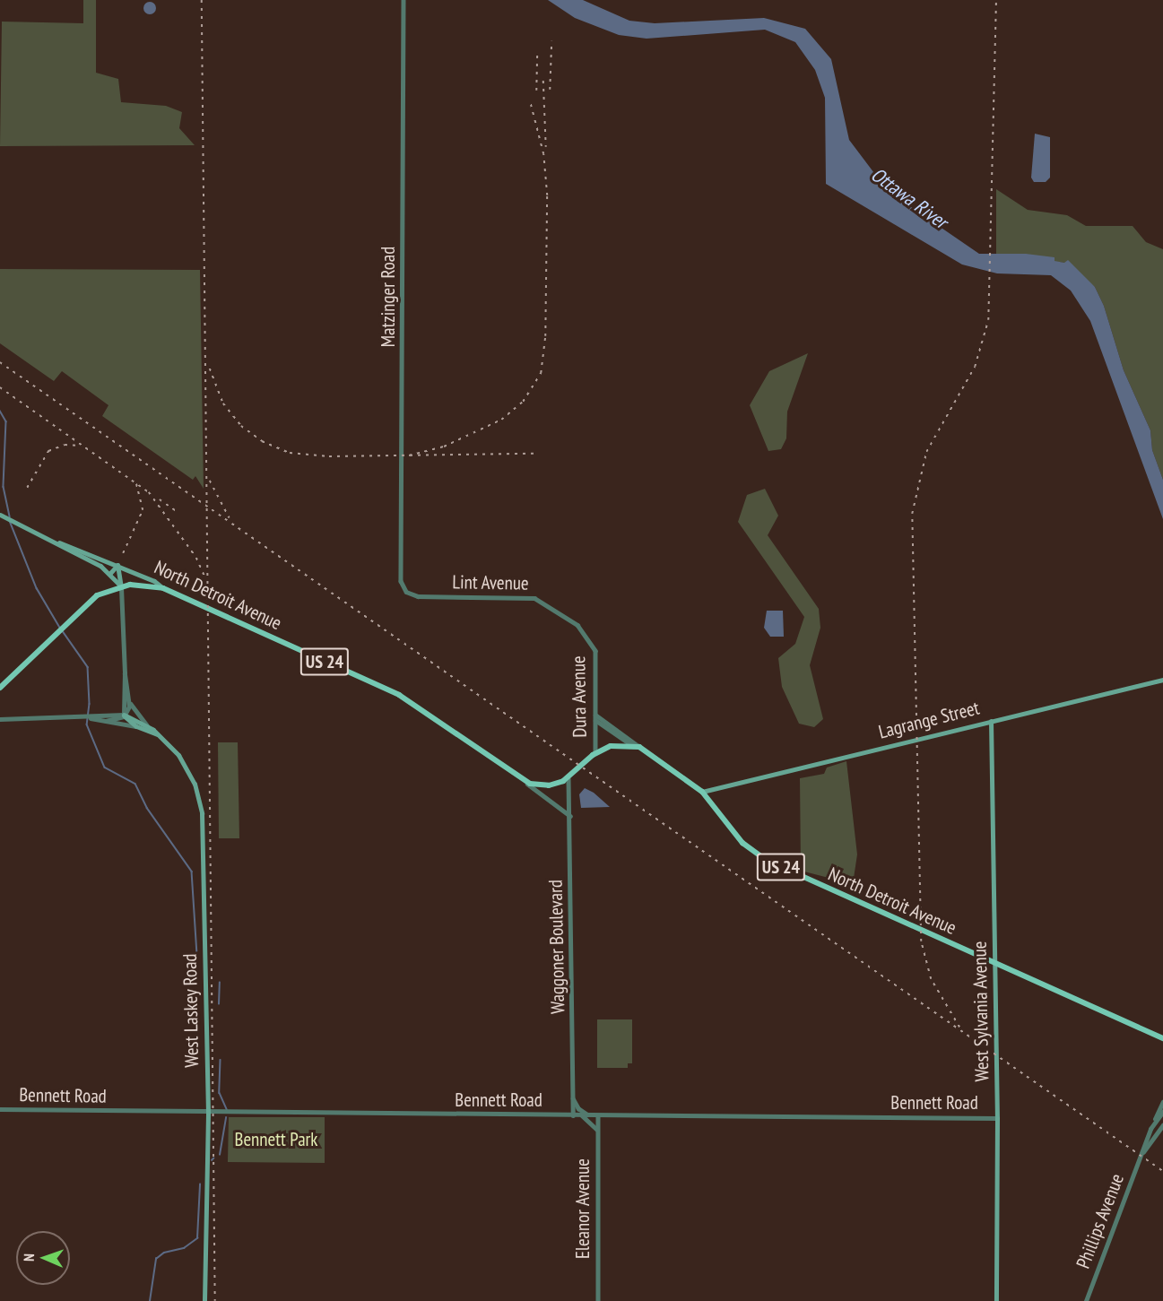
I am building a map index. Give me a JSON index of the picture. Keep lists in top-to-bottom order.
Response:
{
  "streets": {
    "main road": [
      "North Detroit Avenue",
      "US 24",
      "Lagrange Street",
      "West Laskey Road",
      "West Sylvania Avenue"
    ],
    "street": [
      "Matzinger Road",
      "Lint Avenue",
      "Dura Avenue",
      "Waggoner Boulevard",
      "Bennett Road",
      "Eleanor Avenue",
      "Phillips Avenue"
    ]
  },
  "crossings": [
    ["Matzinger Road", "Lint Avenue"],
    ["Lint Avenue", "Dura Avenue"],
    ["North Detroit Avenue", "US 24"],
    ["North Detroit Avenue", "Dura Avenue"],
    ["North Detroit Avenue", "Lagrange Street"],
    ["North Detroit Avenue", "Waggoner Boulevard"],
    ["North Detroit Avenue", "West Sylvania Avenue"],
    ["Lagrange Street", "West Sylvania Avenue"],
    ["Waggoner Boulevard", "Bennett Road"],
    ["West Laskey Road", "Bennett Road"],
    ["West Sylvania Avenue", "Bennett Road"],
    ["Bennett Road", "Eleanor Avenue"]
  ],
  "water": ["Ottawa River"],
  "parks": ["Bennett Park"],
  "north": "left"
}
